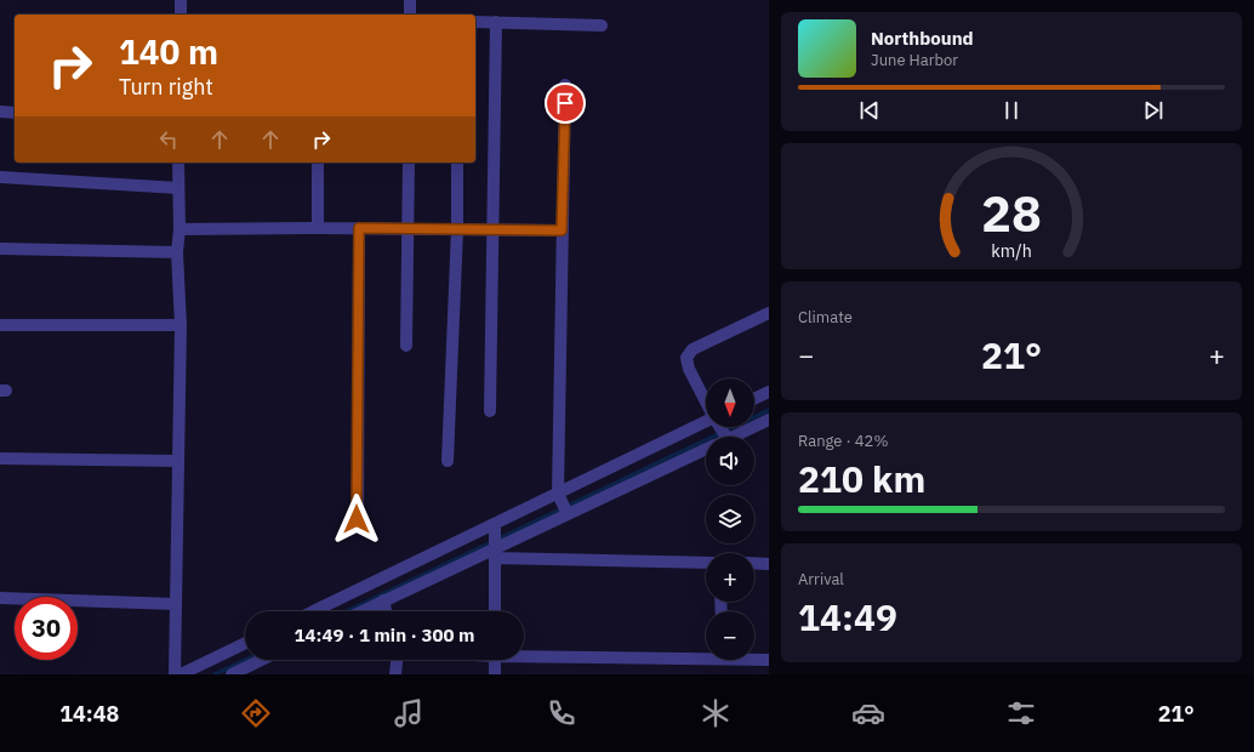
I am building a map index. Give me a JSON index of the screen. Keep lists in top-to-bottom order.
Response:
{
  "north": "bottom",
  "page": {
    "turn": ["140 m", "Turn right"],
    "song": ["Northbound", "June Harbor"],
    "tile": [
      "Climate",
      ["Range · 42%", "210 km"],
      ["Arrival", "14:49"]
    ],
    "heat": ["−", "21°", "+"],
    "map_buttons": ["+", "−"],
    "limit": "30",
    "trip": "14:49 · 1 min · 300 m",
    "tabs": ["14:48", "21°"],
    "gauge": ["28", "km/h"]
  }
}
